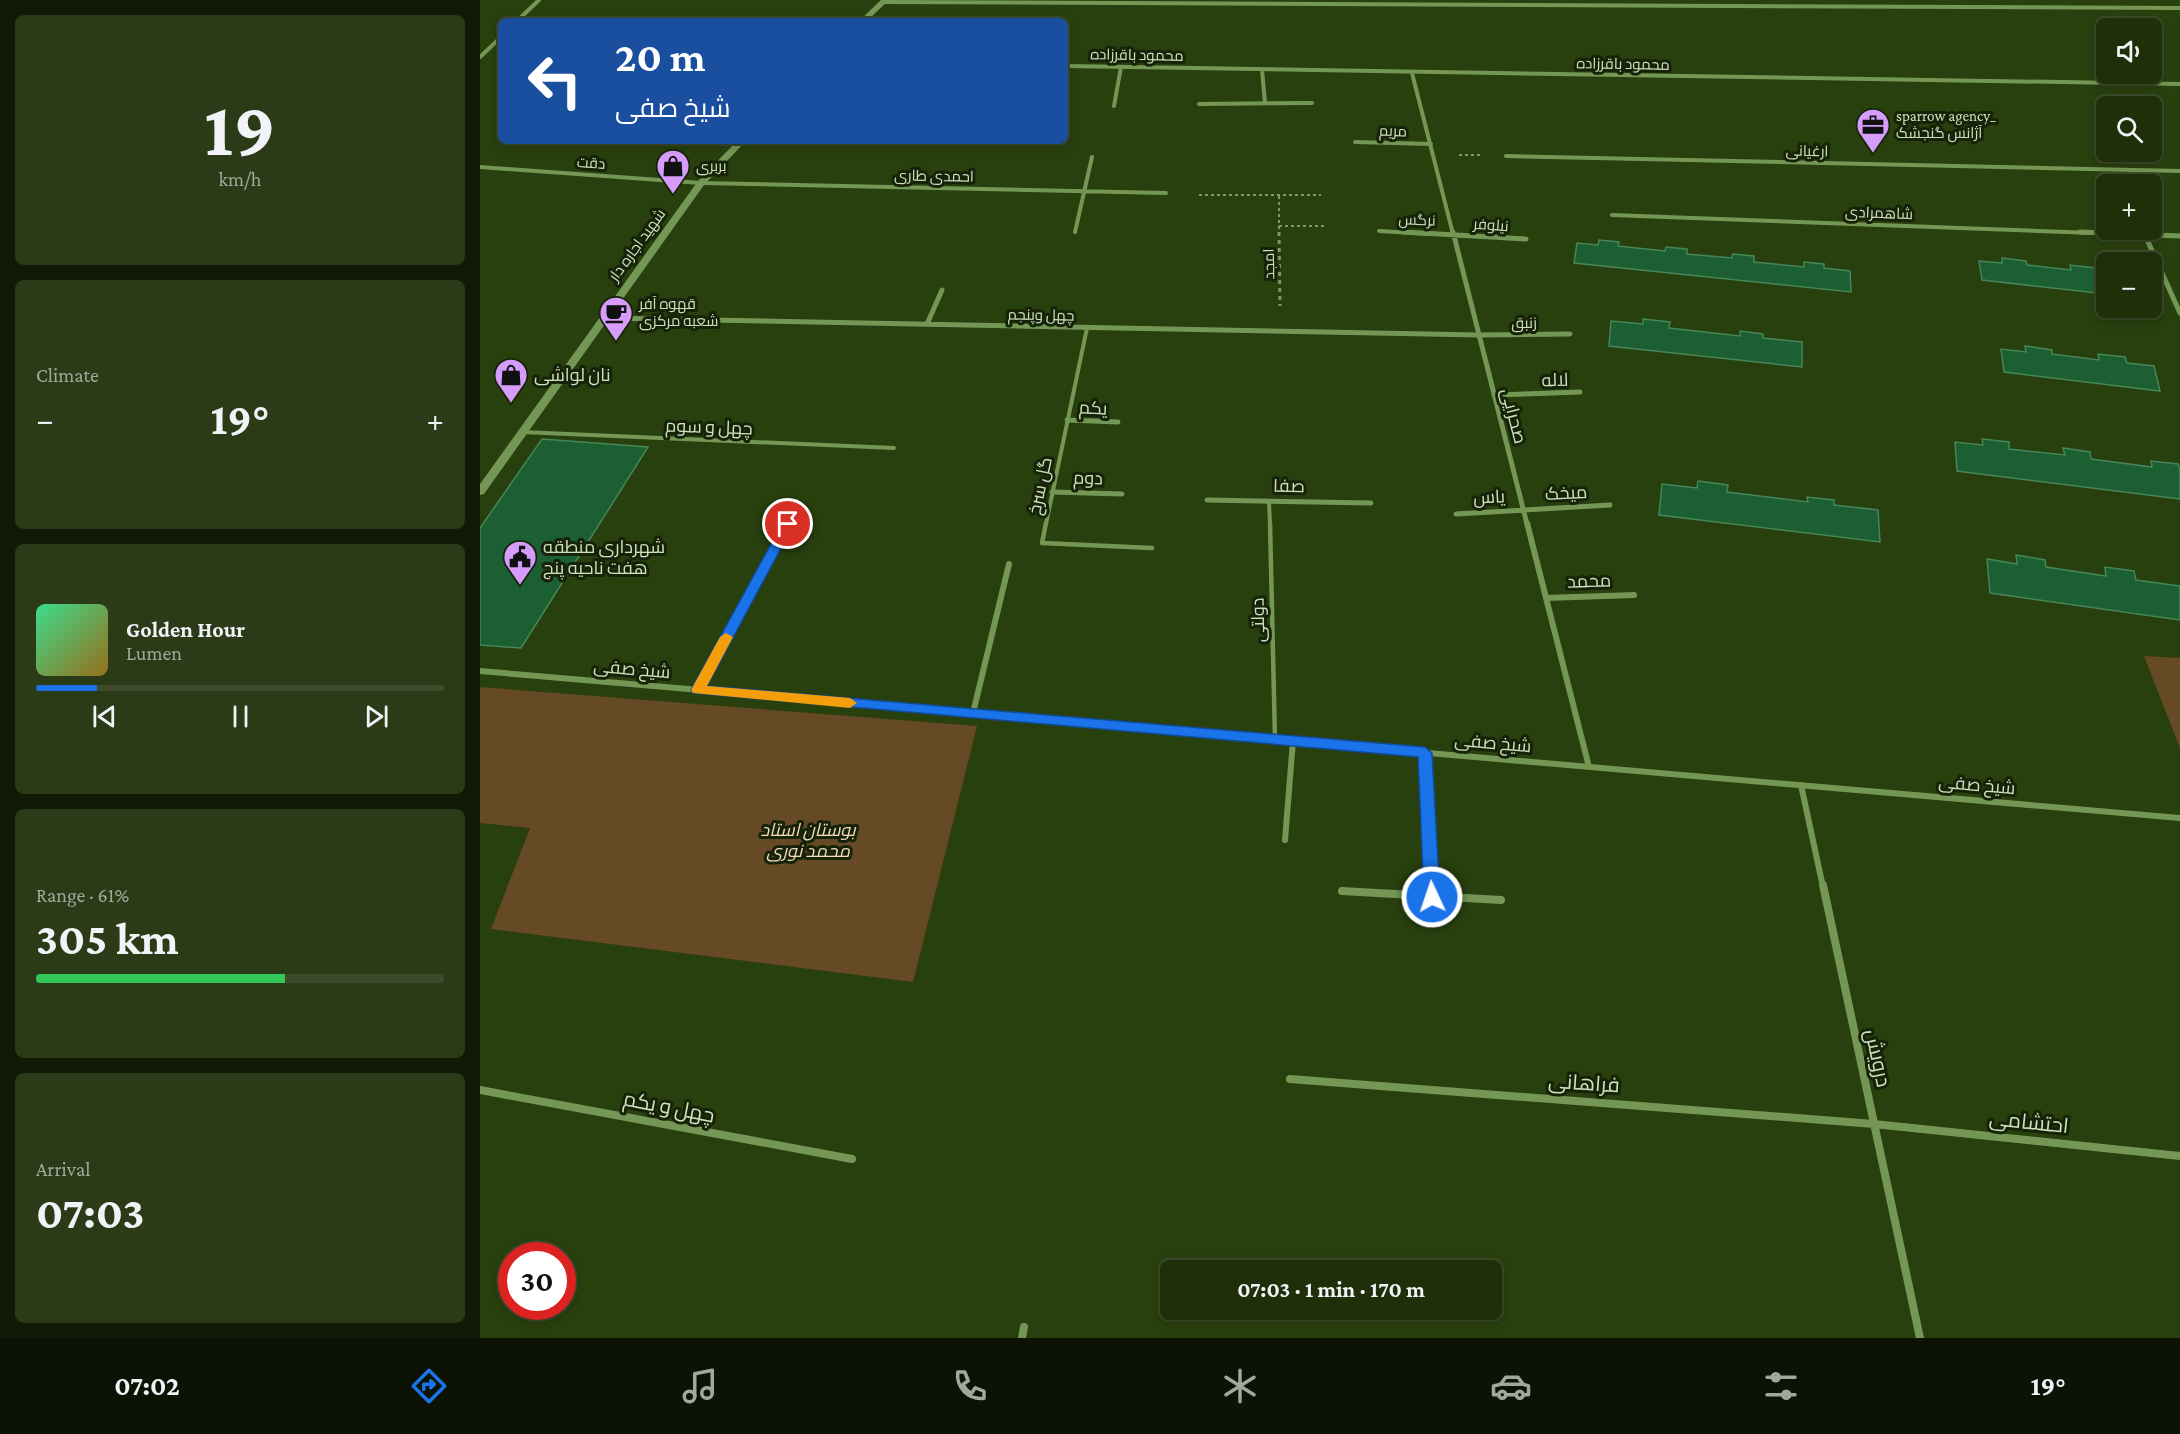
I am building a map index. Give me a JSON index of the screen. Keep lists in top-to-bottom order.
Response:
{
  "streets": {
    "main road": ["شهید اجاره دار"],
    "street": [
      "محمود باقرزاده",
      "مریم",
      "ارغیانی",
      "دقت",
      "احمدی طاری",
      "شاهمرادی",
      "نرگس",
      "نیلوفر",
      "چهل وپنجم",
      "زنبق",
      "لاله",
      "یکم",
      "صحرایی",
      "دوم",
      "صفا",
      "میخک",
      "یاس",
      "محمد",
      "شیخ صفی",
      "درویش",
      "فراهانی",
      "چهل و یکم",
      "احتشامی"
    ],
    "lane": ["چهل و سوم", "گل سرخ", "دولتی"],
    "path": ["امجد"]
  },
  "crossings": [
    ["محمود باقرزاده", "صحرایی"],
    ["مریم", "صحرایی"],
    ["دقت", "احمدی طاری"],
    ["دقت", "شهید اجاره دار"],
    ["احمدی طاری", "شهید اجاره دار"],
    ["نرگس", "نیلوفر"],
    ["نرگس", "صحرایی"],
    ["نیلوفر", "صحرایی"],
    ["شهید اجاره دار", "چهل وپنجم"],
    ["شهید اجاره دار", "چهل و سوم"],
    ["امجد", "چهل وپنجم"],
    ["چهل وپنجم", "زنبق"],
    ["چهل وپنجم", "صحرایی"],
    ["چهل وپنجم", "گل سرخ"],
    ["زنبق", "صحرایی"],
    ["لاله", "صحرایی"],
    ["یکم", "گل سرخ"],
    ["صحرایی", "میخک"],
    ["صحرایی", "یاس"],
    ["صحرایی", "محمد"],
    ["صحرایی", "شیخ صفی"],
    ["دوم", "گل سرخ"],
    ["صفا", "دولتی"],
    ["میخک", "یاس"],
    ["دولتی", "شیخ صفی"],
    ["شیخ صفی", "درویش"],
    ["درویش", "فراهانی"],
    ["درویش", "احتشامی"],
    ["فراهانی", "احتشامی"]
  ],
  "parks": ["بوستان استاد محمد نوری"],
  "places": {
    "office": ["sparrow agency_ آژانس گنجشک"],
    "shop": ["بربری", "نان لواشی"],
    "cafe": ["قهوه آفر شعبه مرکزی"],
    "public building": ["شهرداری منطقه هفت ناحیه پنج"]
  },
  "page": {
    "tile": [
      ["19", "km/h"],
      "Climate",
      ["Range · 61%", "305 km"],
      ["Arrival", "07:03"]
    ],
    "map_buttons": ["+", "−"],
    "turn": ["20 m", "شیخ صفی"],
    "heat": ["−", "19°", "+"],
    "song": ["Golden Hour", "Lumen"],
    "limit": "30",
    "trip": "07:03 · 1 min · 170 m",
    "tabs": ["07:02", "19°"]
  }
}
